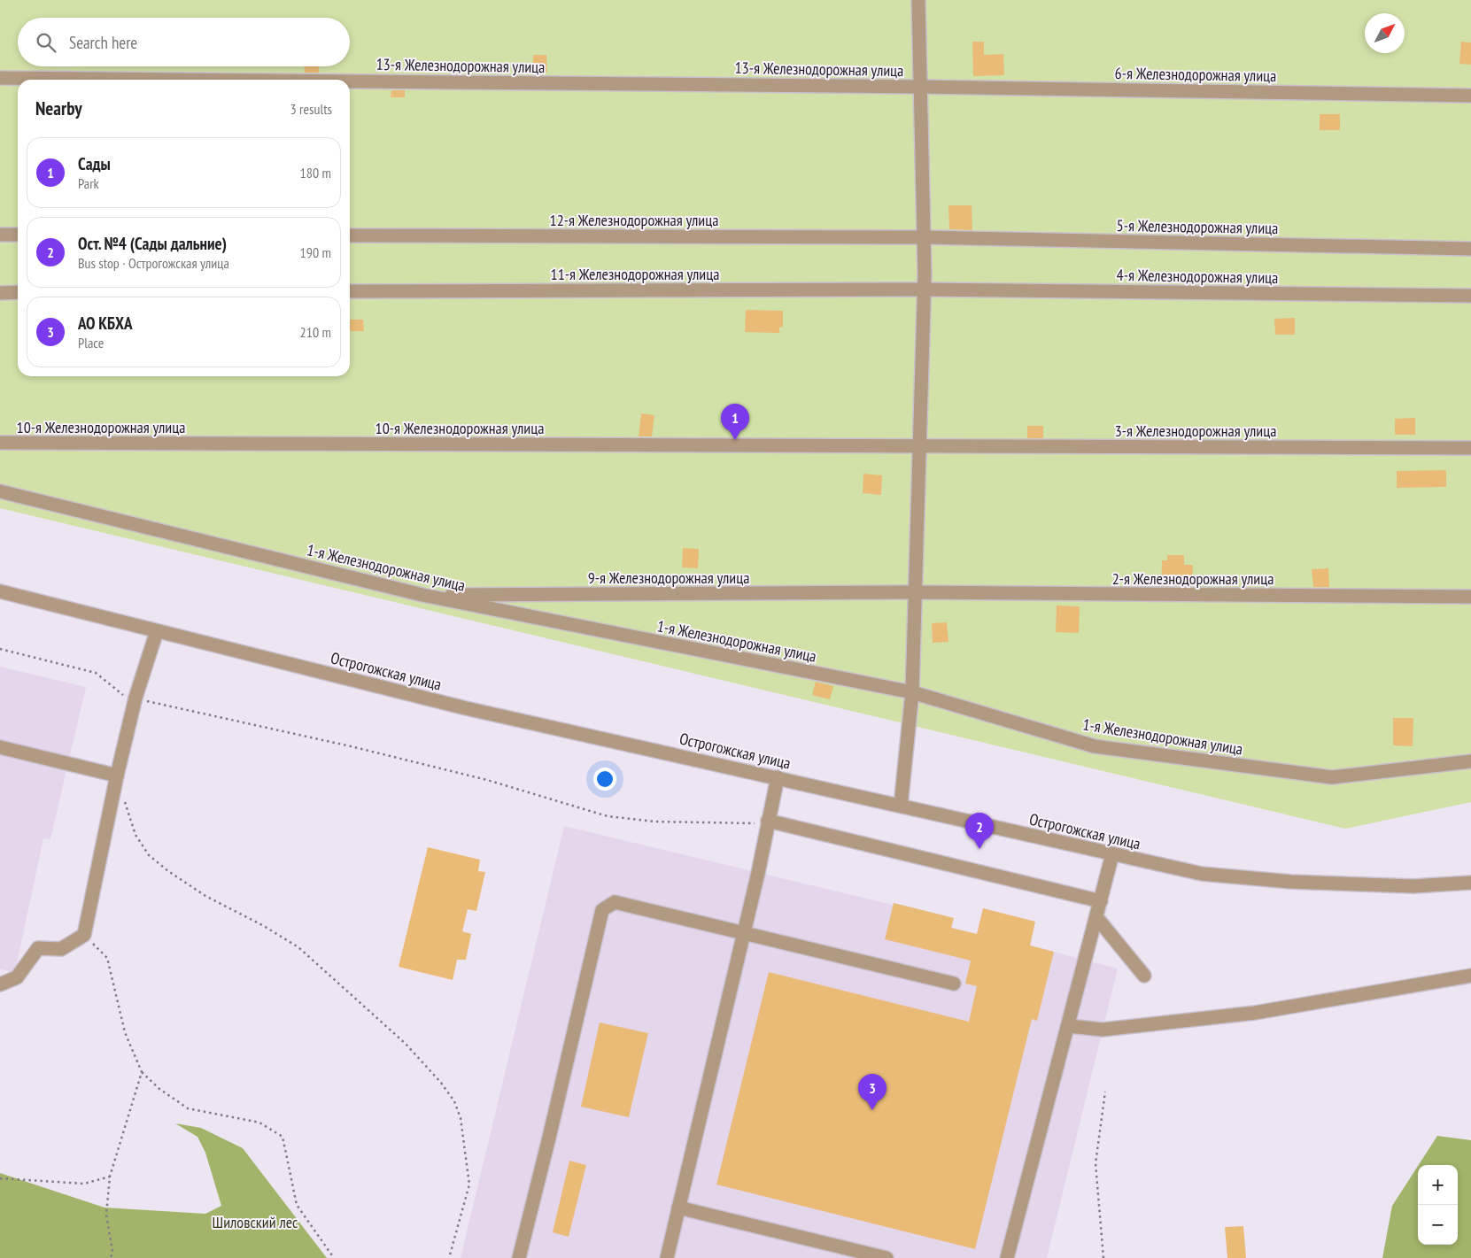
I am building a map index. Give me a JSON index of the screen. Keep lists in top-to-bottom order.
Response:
{
  "streets": {
    "street": [
      "13-я Железнодорожная улица",
      "6-я Железнодорожная улица",
      "12-я Железнодорожная улица",
      "5-я Железнодорожная улица",
      "11-я Железнодорожная улица",
      "4-я Железнодорожная улица",
      "10-я Железнодорожная улица",
      "3-я Железнодорожная улица",
      "1-я Железнодорожная улица",
      "9-я Железнодорожная улица",
      "2-я Железнодорожная улица",
      "Острогожская улица"
    ]
  },
  "crossings": [
    ["13-я Железнодорожная улица", "6-я Железнодорожная улица"],
    ["12-я Железнодорожная улица", "5-я Железнодорожная улица"],
    ["11-я Железнодорожная улица", "4-я Железнодорожная улица"],
    ["10-я Железнодорожная улица", "3-я Железнодорожная улица"],
    ["1-я Железнодорожная улица", "9-я Железнодорожная улица"],
    ["9-я Железнодорожная улица", "2-я Железнодорожная улица"]
  ],
  "parks": ["Шиловский лес"],
  "north": "top right",
  "page": {
    "search": "Search here",
    "heading": ["Nearby", "3 results"],
    "list": [
      {
        "mark": "1",
        "name": "Сады",
        "note": "Park",
        "value": "180 m"
      },
      {
        "mark": "2",
        "name": "Ост. №4 (Сады дальние)",
        "note": "Bus stop · Острогожская улица",
        "value": "190 m"
      },
      {
        "mark": "3",
        "name": "АО КБХА",
        "note": "Place",
        "value": "210 m"
      }
    ],
    "pins": ["1", "2", "3"],
    "map_buttons": ["+", "−"]
  }
}
